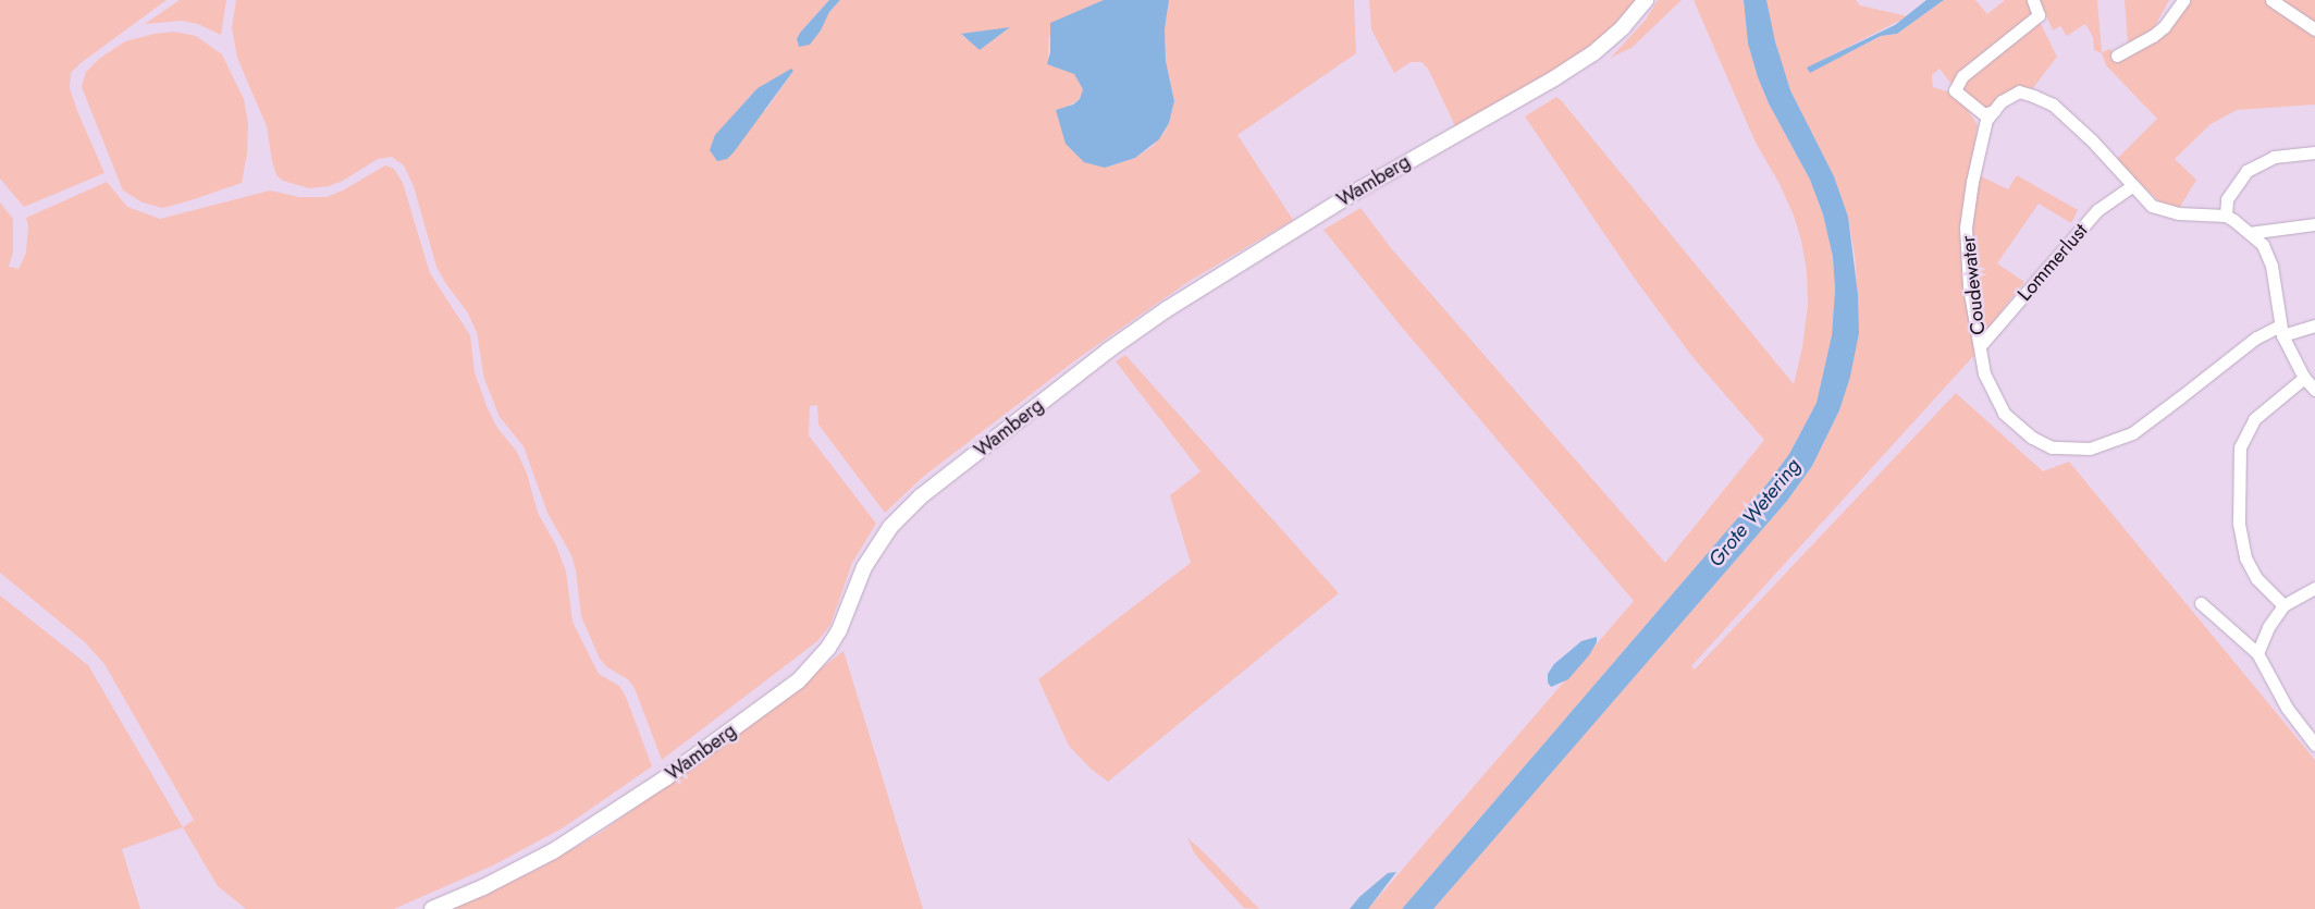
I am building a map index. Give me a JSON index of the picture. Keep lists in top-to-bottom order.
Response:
{
  "streets": {
    "street": ["Wamberg", "Lommerlust", "Coudewater"]
  },
  "crossings": [
    ["Lommerlust", "Coudewater"]
  ],
  "water": ["Grote Wetering"]
}
